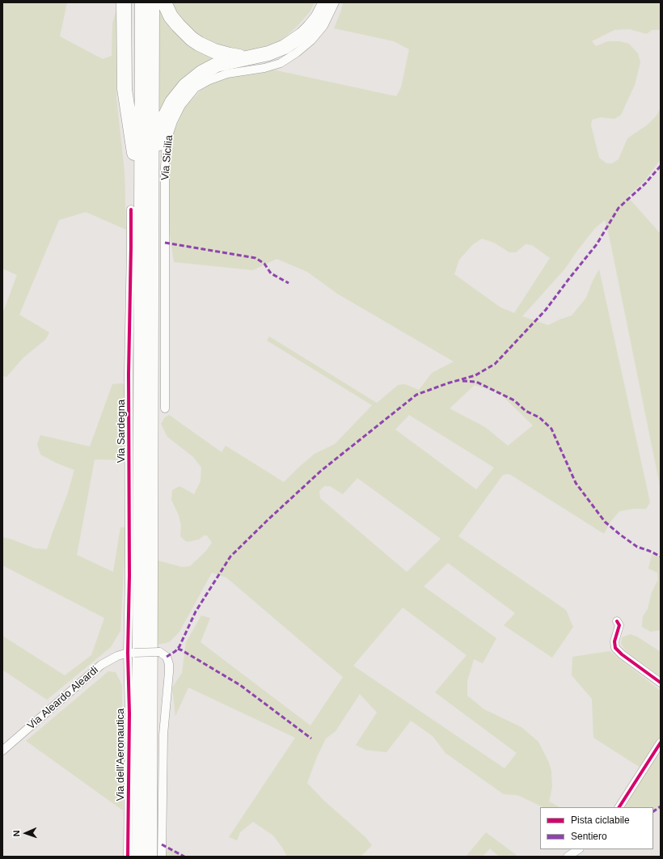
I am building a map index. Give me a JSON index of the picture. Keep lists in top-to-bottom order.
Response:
{
  "streets": {
    "street": [
      "Via Sicilia",
      "Via Sardegna",
      "Via Aleardo Aleardi",
      "Via dell'Aeronautica"
    ]
  },
  "crossings": [
    ["Via Sardegna", "Via Aleardo Aleardi"],
    ["Via Sardegna", "Via dell'Aeronautica"],
    ["Via Aleardo Aleardi", "Via dell'Aeronautica"]
  ],
  "legend": ["Pista ciclabile", "Sentiero"],
  "north": "left"
}
